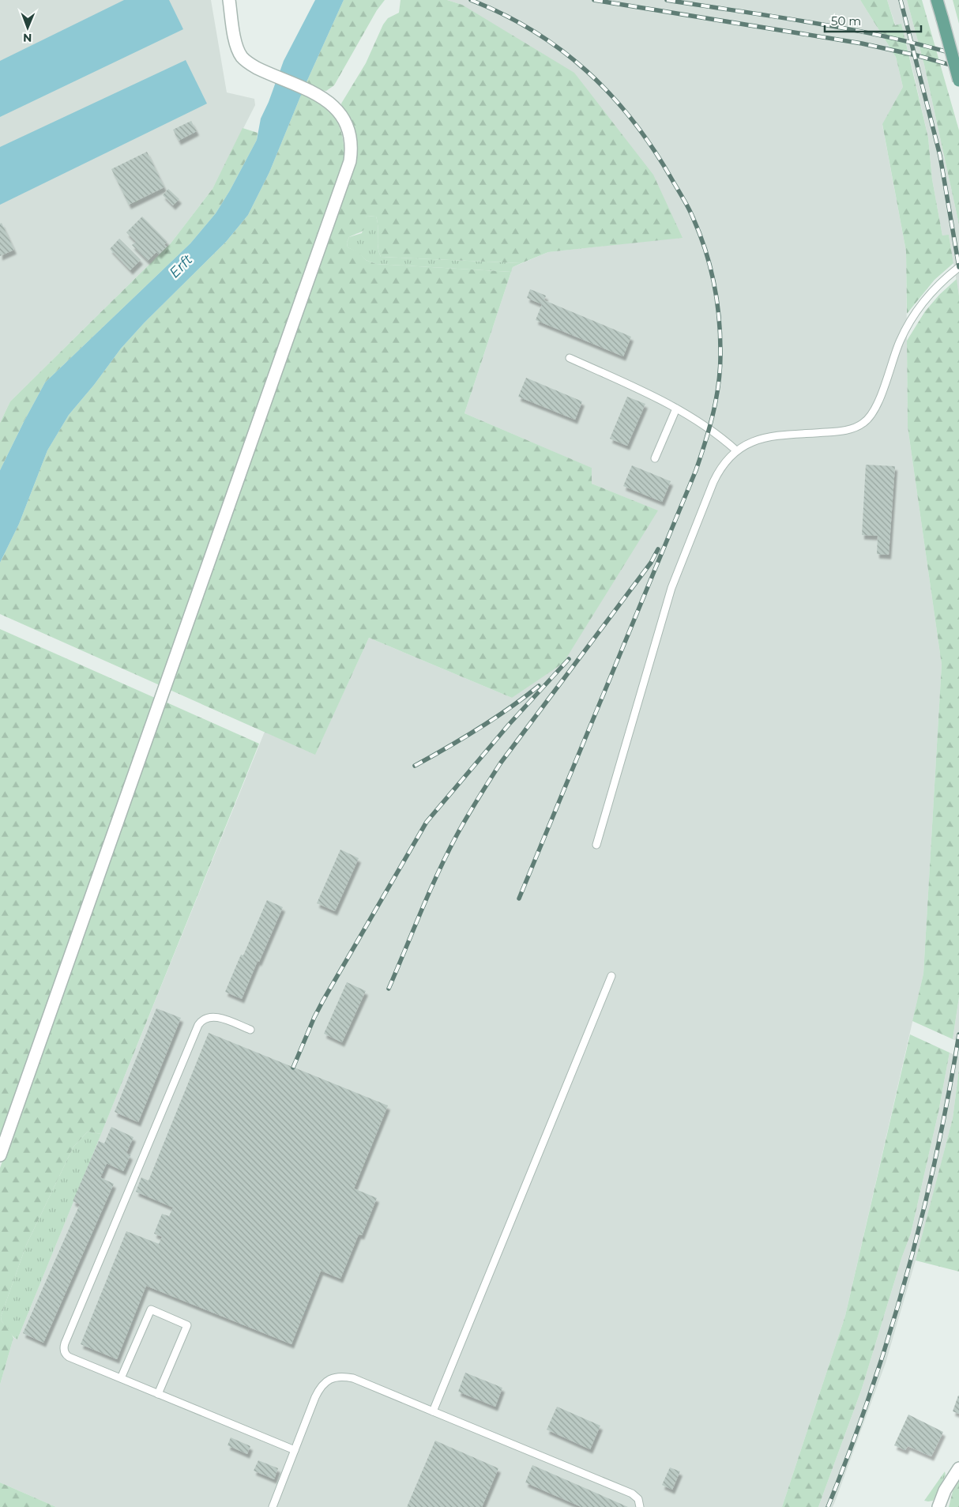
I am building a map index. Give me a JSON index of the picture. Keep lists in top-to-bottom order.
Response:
{
  "water": ["Erft"],
  "scale_bar": "50 m",
  "north": "bottom"
}
